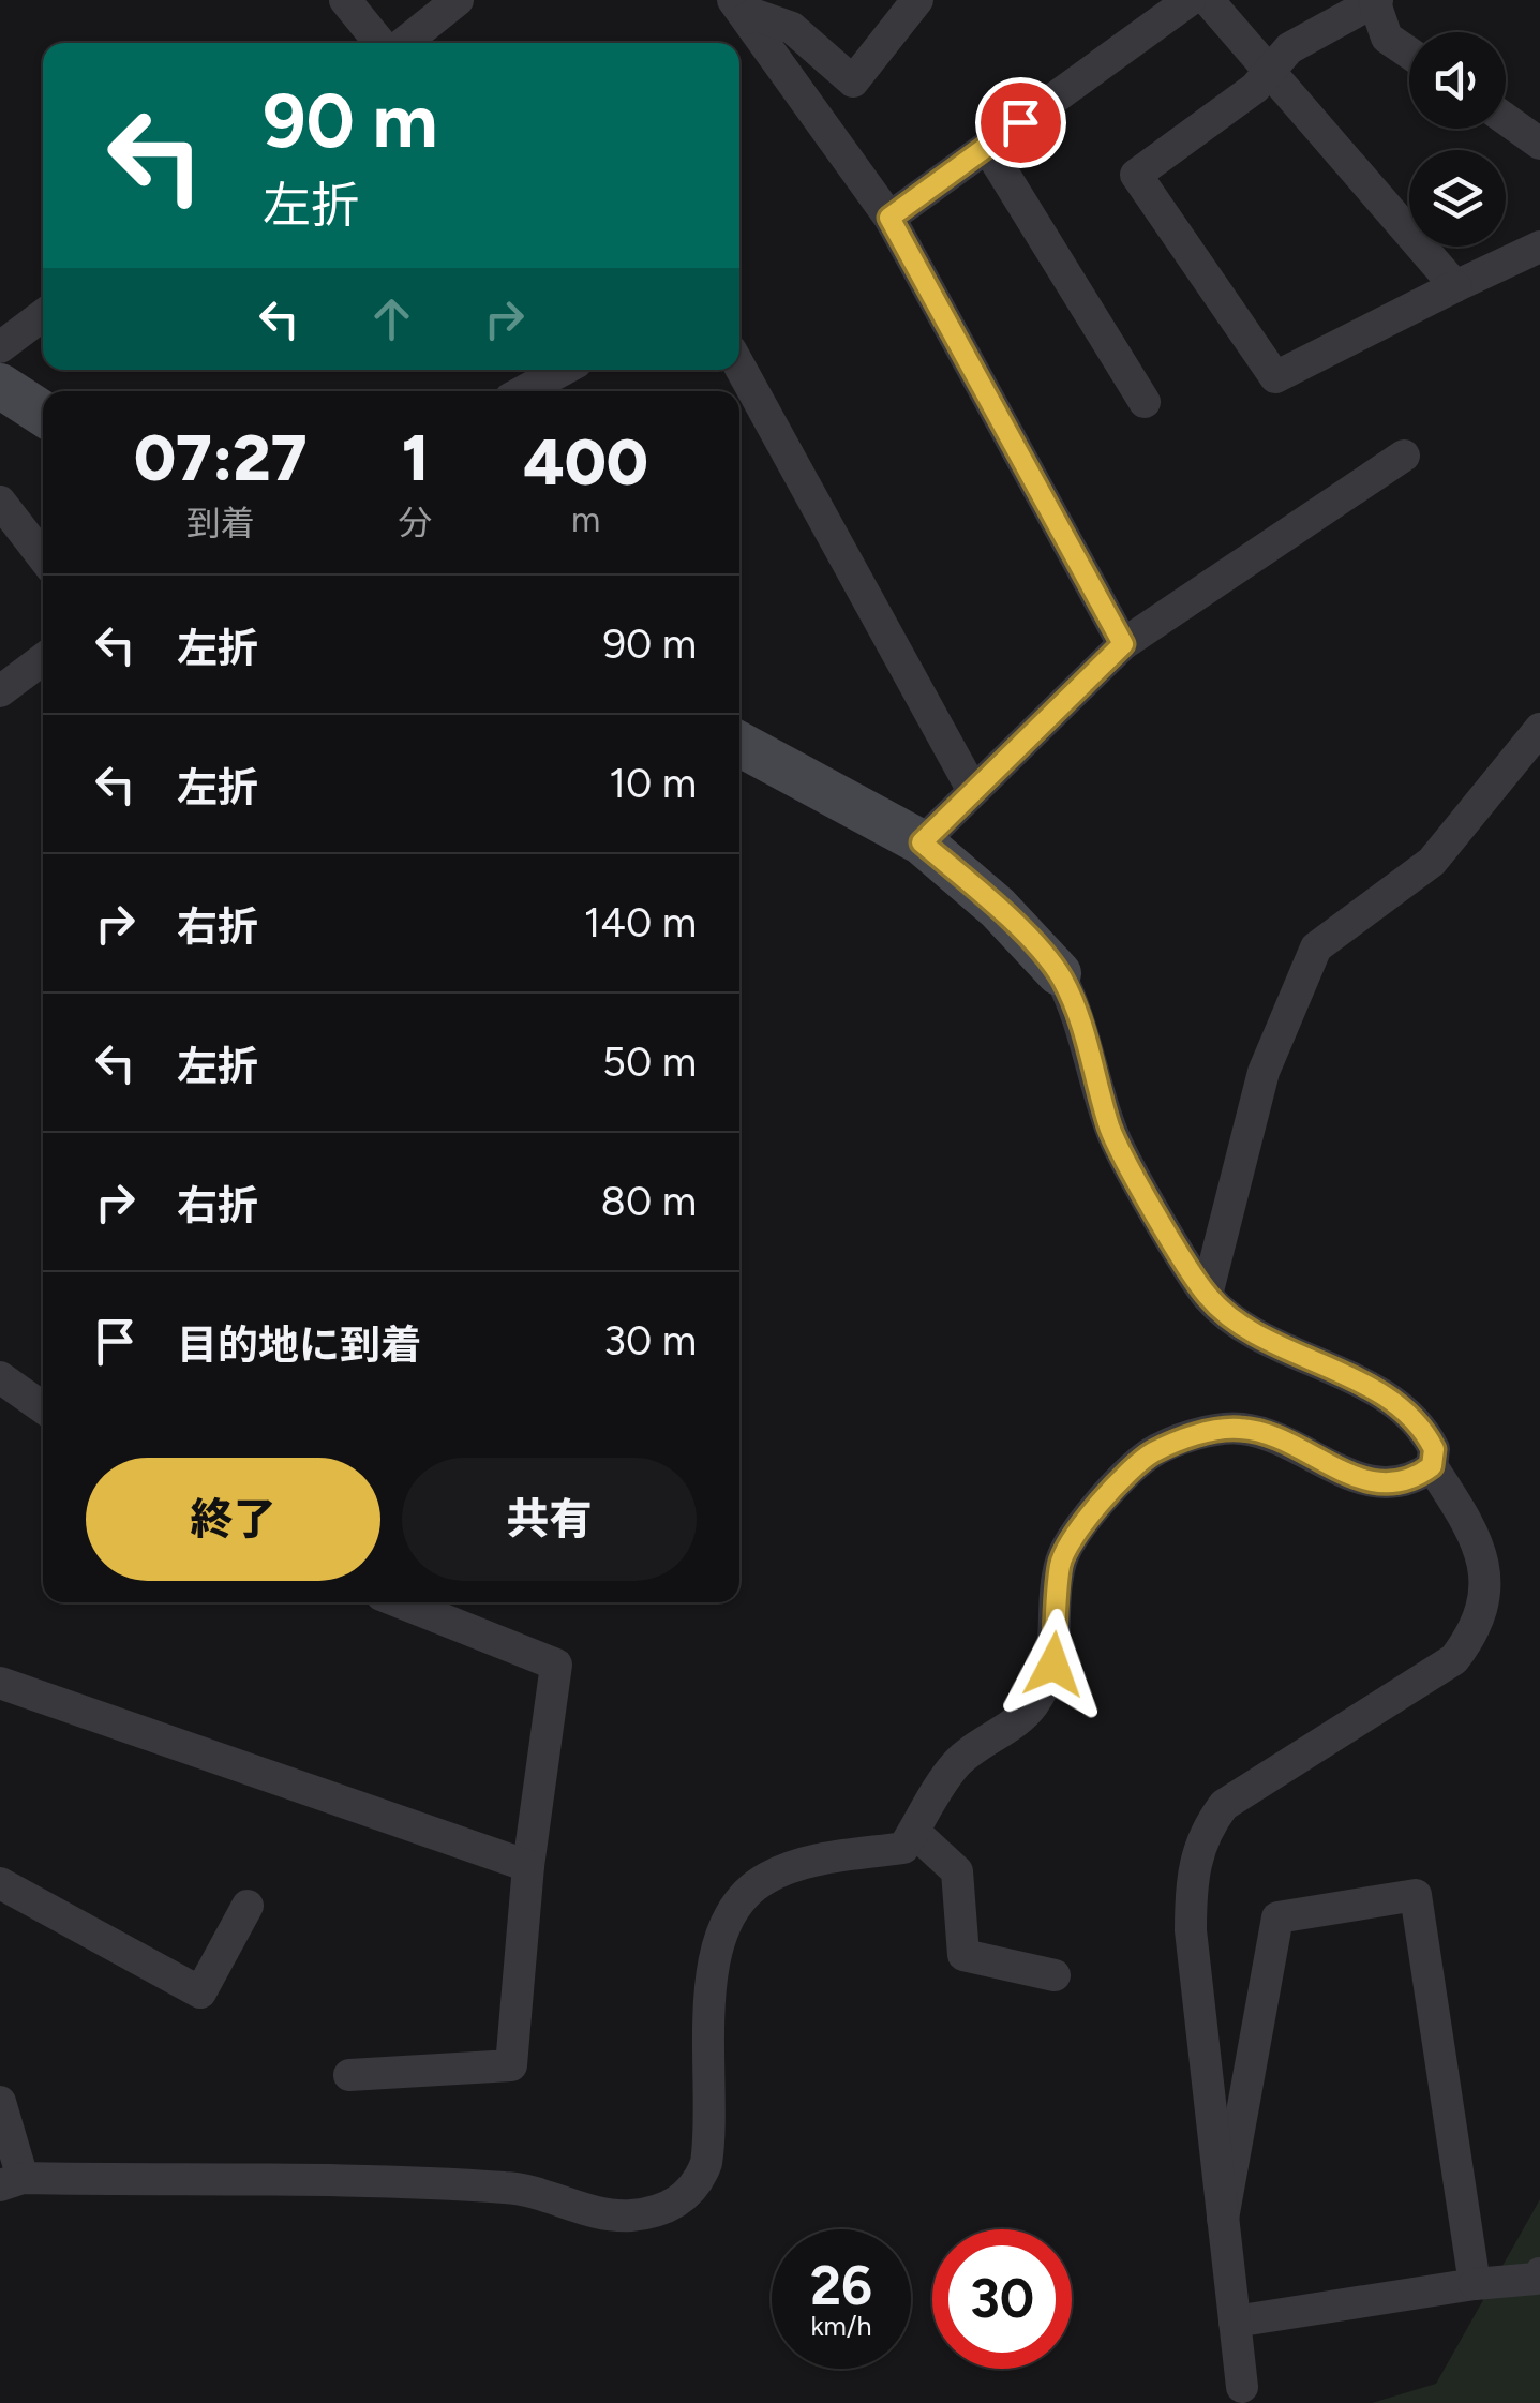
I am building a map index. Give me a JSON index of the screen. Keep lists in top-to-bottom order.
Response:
{
  "page": {
    "turn": ["90 m", "左折"],
    "eta": [
      "07:27",
      "到着",
      "1",
      "分",
      "400",
      "m"
    ],
    "list": [
      {
        "name": "左折",
        "value": "90 m"
      },
      {
        "name": "左折",
        "value": "10 m"
      },
      {
        "name": "右折",
        "value": "140 m"
      },
      {
        "name": "左折",
        "value": "50 m"
      },
      {
        "name": "右折",
        "value": "80 m"
      },
      {
        "name": "目的地に到着",
        "value": "30 m"
      }
    ],
    "buttons": ["終了", "共有"],
    "speed": "26 km/h",
    "limit": "30"
  }
}
